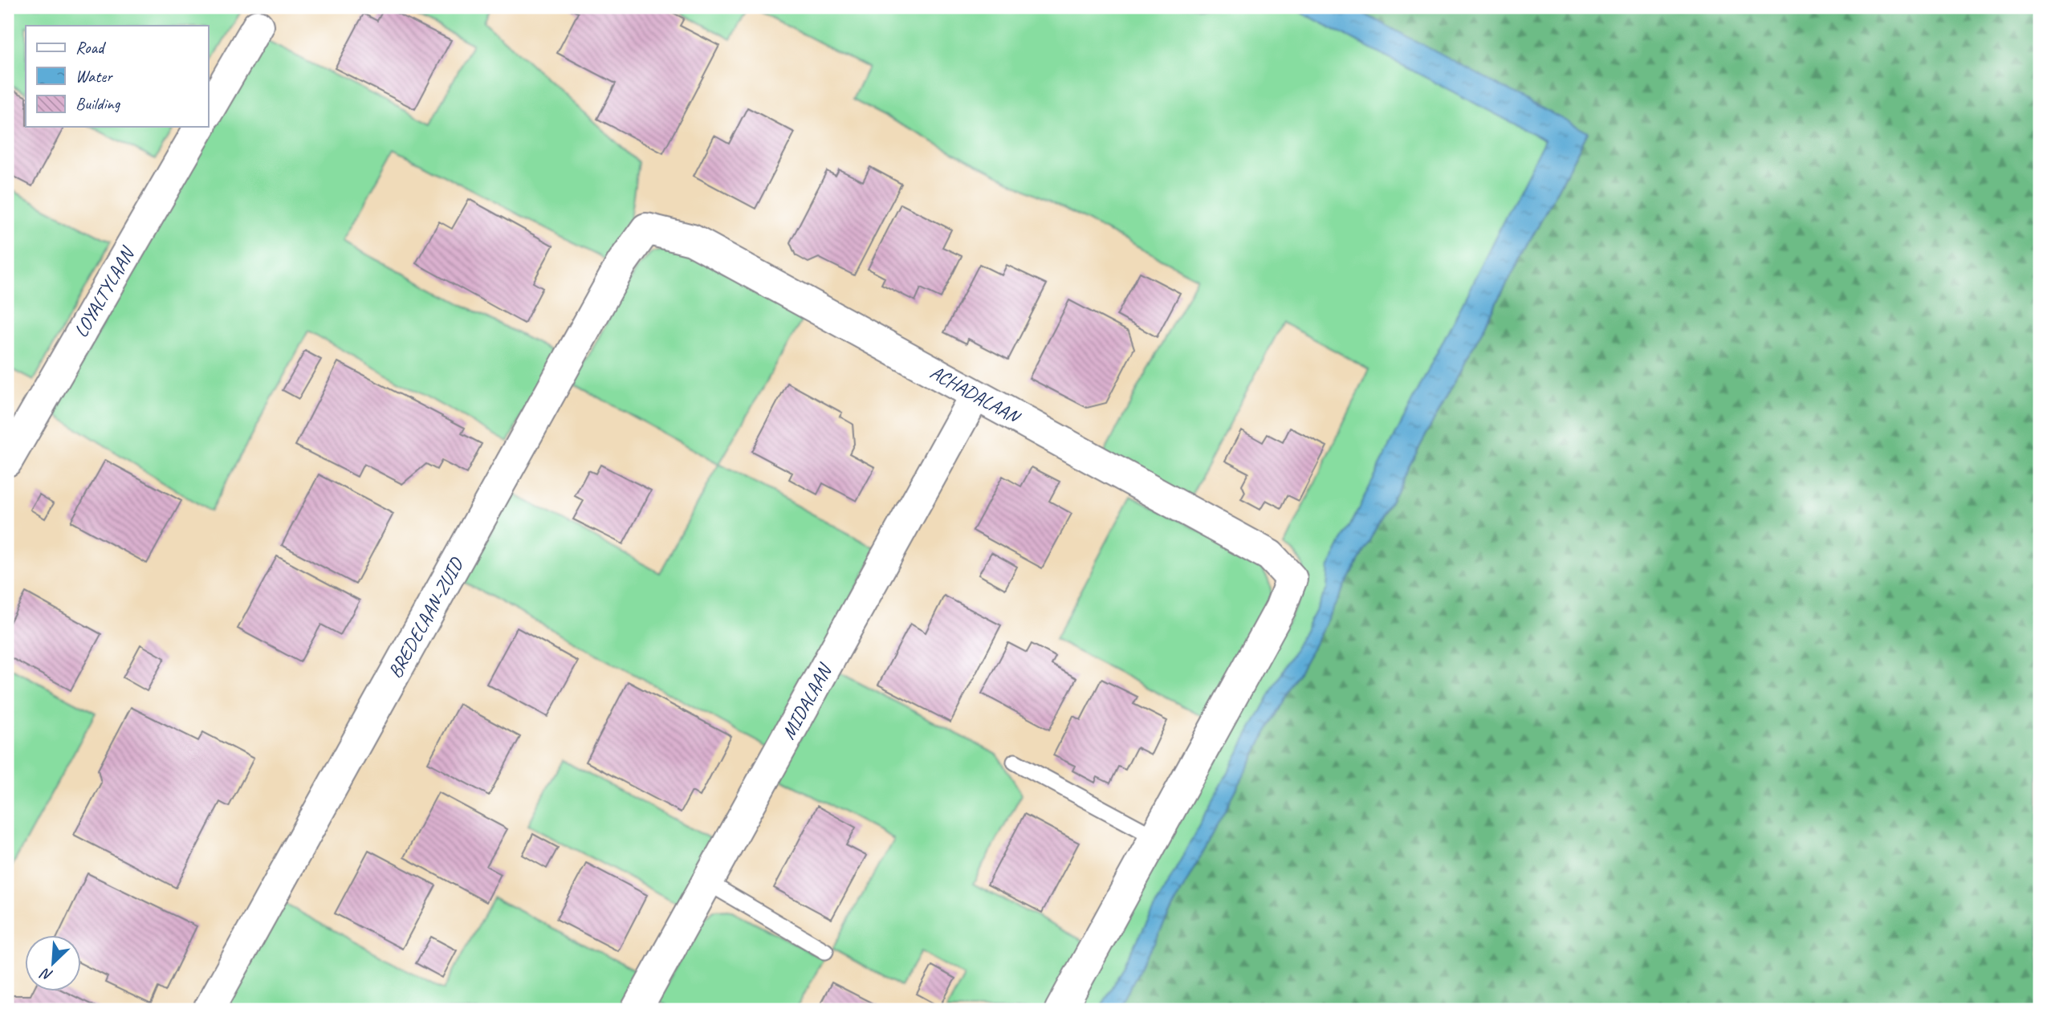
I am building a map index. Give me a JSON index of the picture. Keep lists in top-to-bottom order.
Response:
{
  "streets": {
    "street": [
      "LOYALTYLAAN",
      "ACHADALAAN",
      "BREDELAAN-ZUID",
      "MIDALAAN"
    ]
  },
  "crossings": [
    ["ACHADALAAN", "BREDELAAN-ZUID"],
    ["ACHADALAAN", "MIDALAAN"]
  ],
  "legend": ["Road", "Water", "Building"],
  "north": "bottom left"
}
